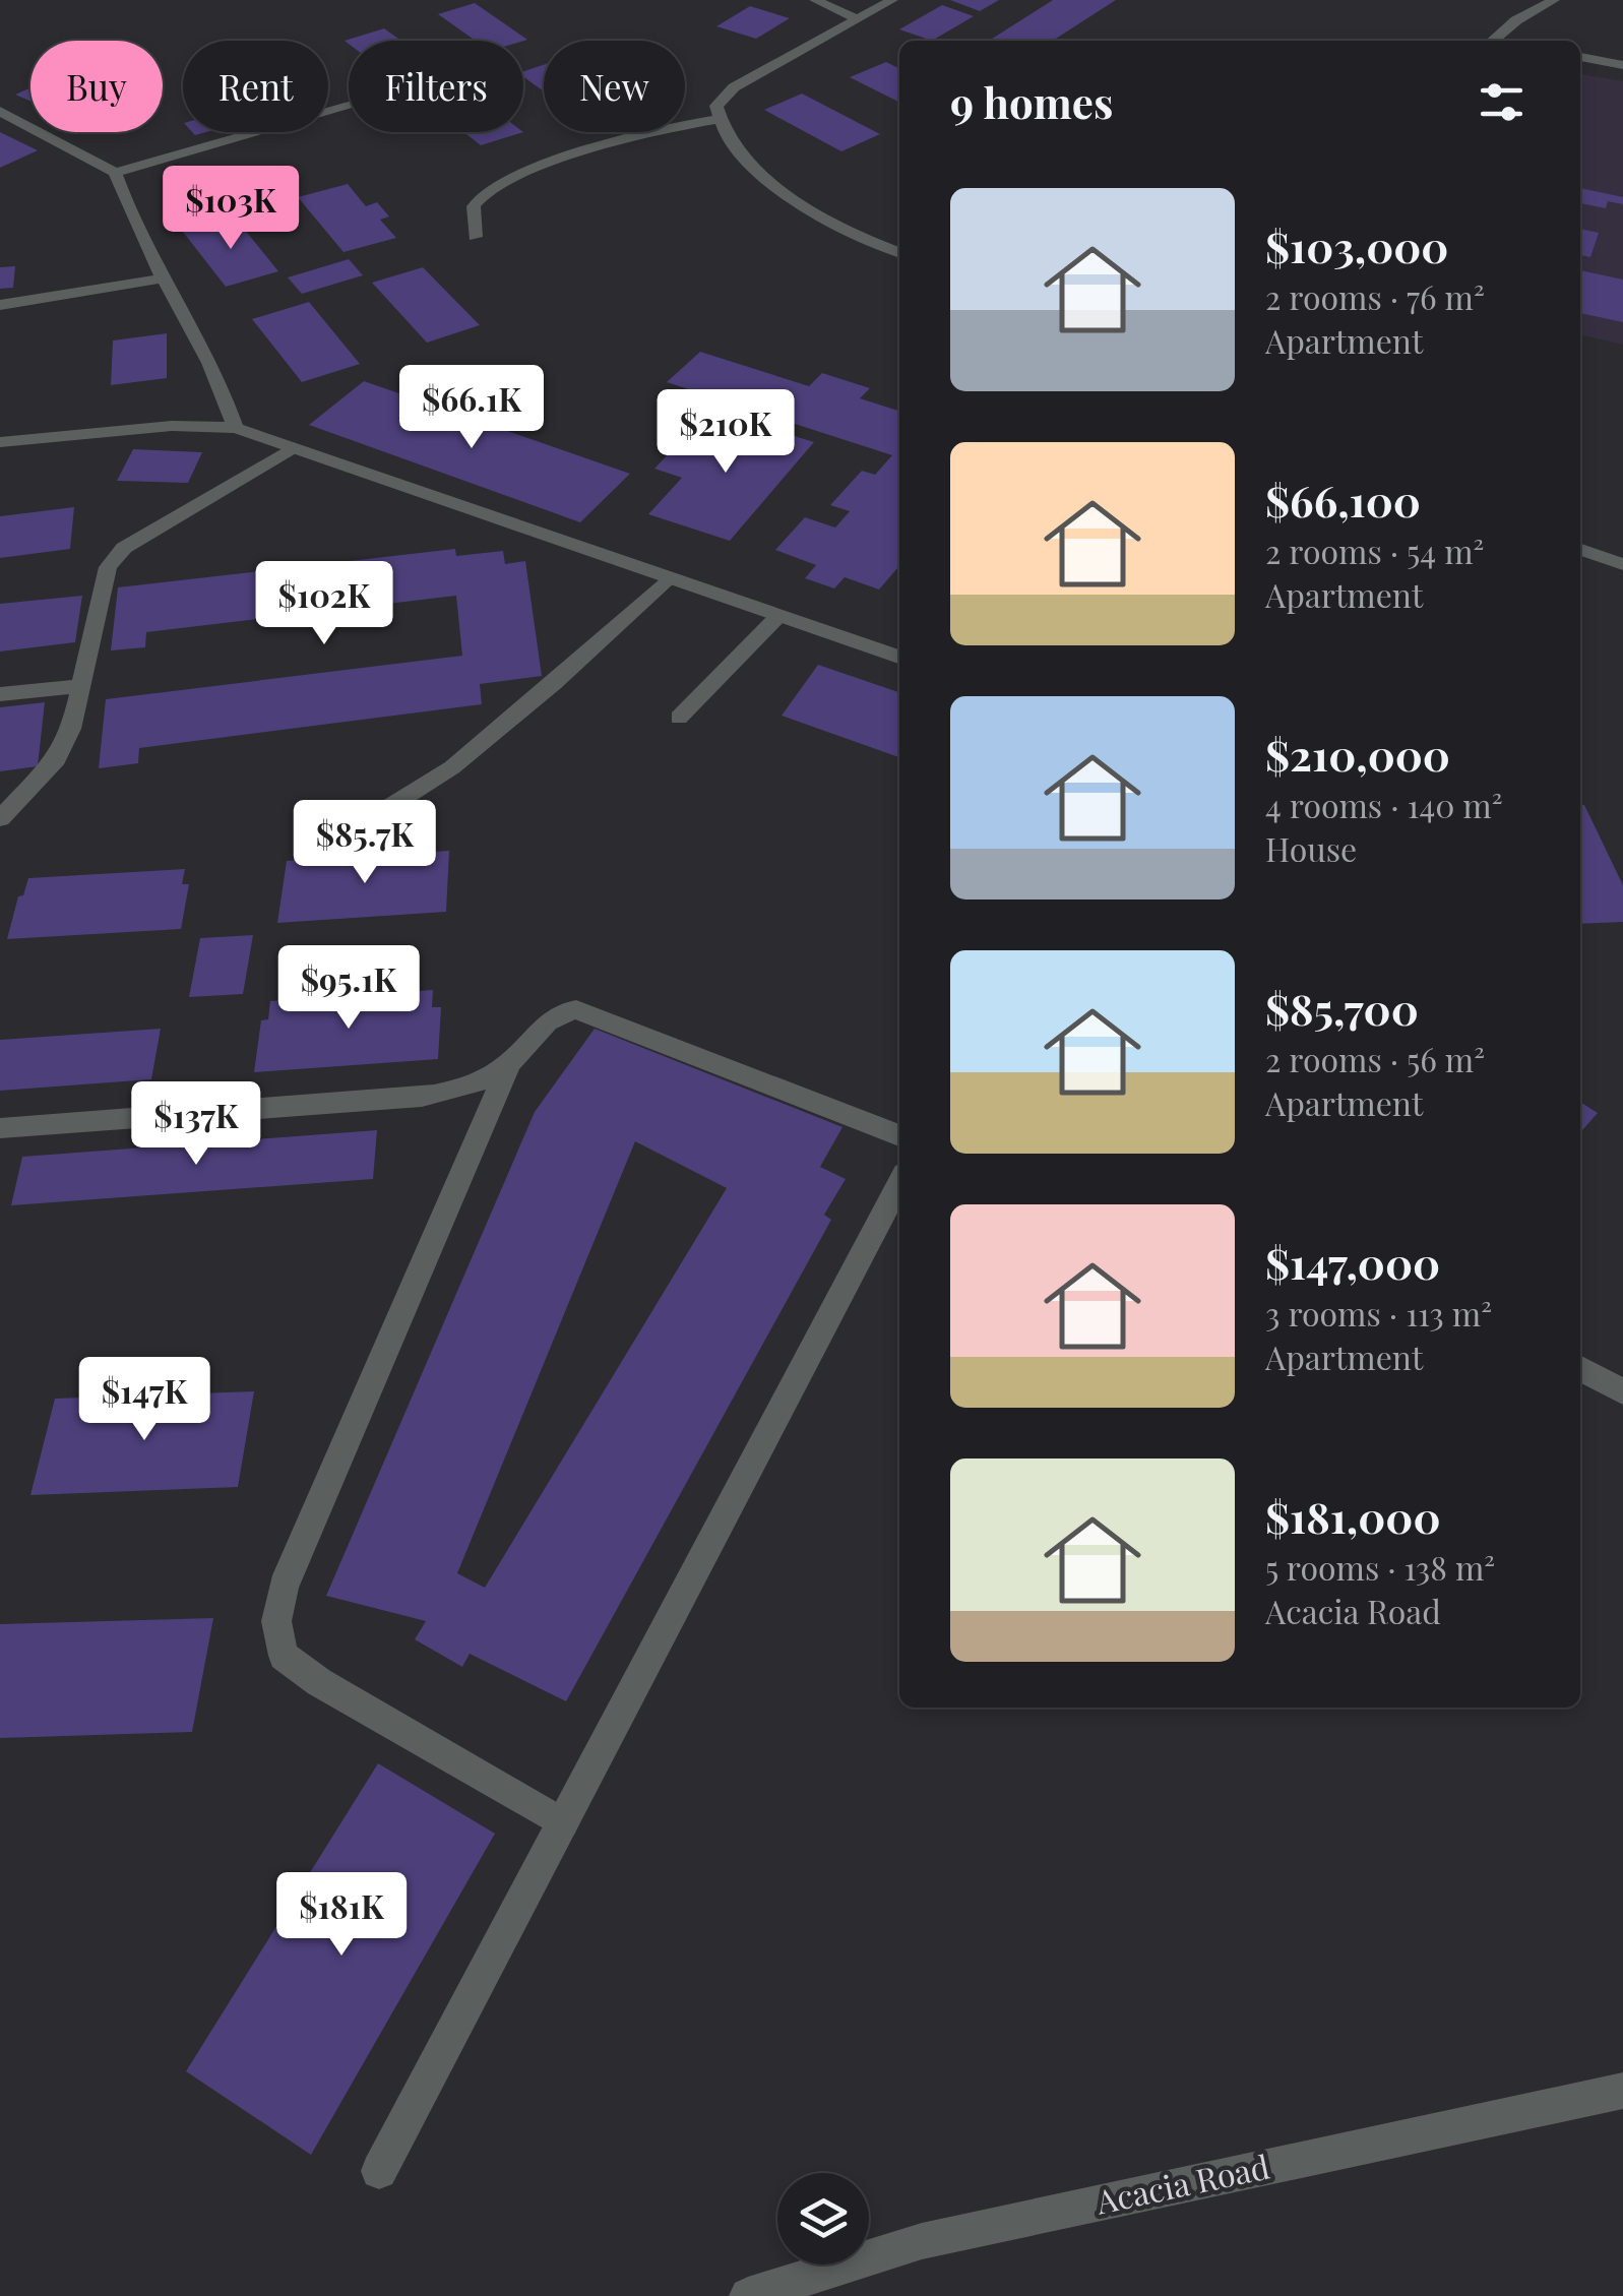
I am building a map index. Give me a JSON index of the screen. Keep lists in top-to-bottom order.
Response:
{
  "streets": {
    "street": ["Acacia Road"]
  },
  "page": {
    "chip": [
      "Buy",
      "Rent",
      "Filters",
      "New"
    ],
    "heading": "9 homes",
    "list": [
      {
        "name": "$103,000",
        "note": "2 rooms · 76 m² · Apartment"
      },
      {
        "name": "$66,100",
        "note": "2 rooms · 54 m² · Apartment"
      },
      {
        "name": "$210,000",
        "note": "4 rooms · 140 m² · House"
      },
      {
        "name": "$85,700",
        "note": "2 rooms · 56 m² · Apartment"
      },
      {
        "name": "$147,000",
        "note": "3 rooms · 113 m² · Apartment"
      },
      {
        "name": "$181,000",
        "note": "5 rooms · 138 m² · Acacia Road"
      }
    ],
    "price": [
      "$103K",
      "$66.1K",
      "$210K",
      "$102K",
      "$85.7K",
      "$95.1K",
      "$137K",
      "$147K",
      "$181K"
    ]
  }
}
